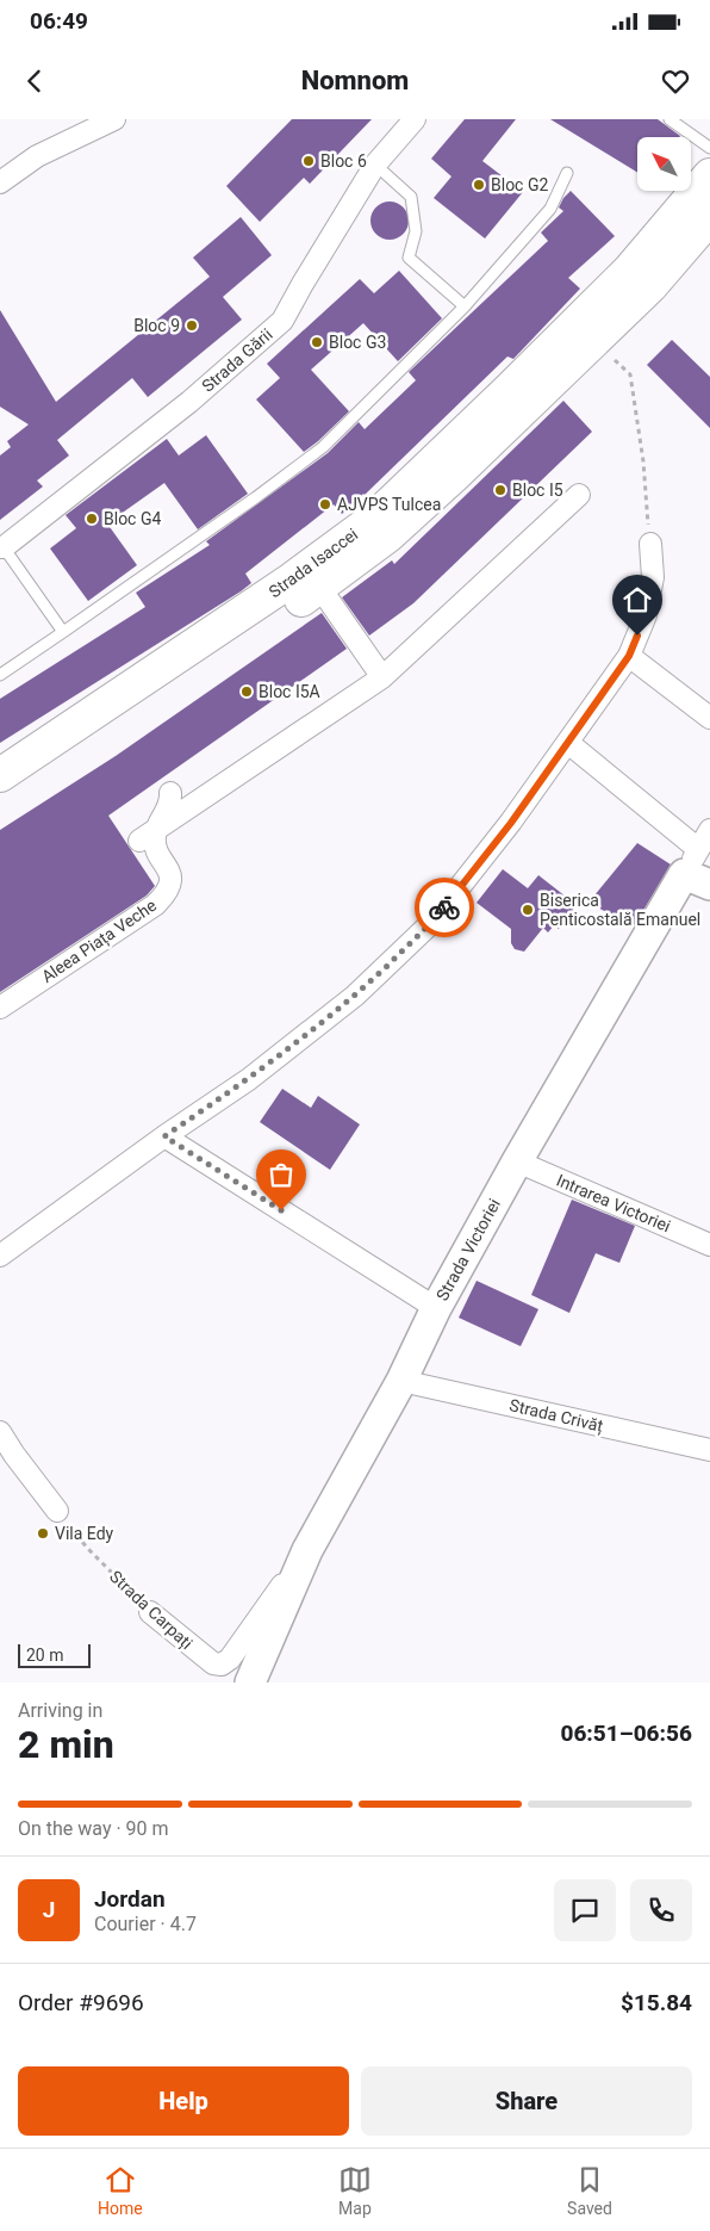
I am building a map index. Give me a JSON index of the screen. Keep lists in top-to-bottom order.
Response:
{
  "streets": {
    "main road": ["Strada Isaccei"],
    "street": [
      "Strada Gării",
      "Aleea Piața Veche",
      "Intrarea Victoriei",
      "Strada Victoriei",
      "Strada Crivăț",
      "Strada Carpați"
    ]
  },
  "crossings": [
    ["Intrarea Victoriei", "Strada Victoriei"],
    ["Strada Victoriei", "Strada Crivăț"],
    ["Strada Victoriei", "Strada Carpați"]
  ],
  "places": [
    "Bloc 6",
    "Bloc G2",
    "Bloc 9",
    "Bloc G3",
    "Bloc I5",
    "AJVPS Tulcea",
    "Bloc G4",
    "Bloc I5A",
    "Biserica Penticostală Emanuel",
    "Vila Edy"
  ],
  "scale_bar": "20 m",
  "north": "top left",
  "page": {
    "status": "06:49",
    "header": "Nomnom",
    "scale": "20 m",
    "heading": ["2 min", "Arriving in", "06:51–06:56"],
    "panel": [
      "Jordan",
      "Courier · 4.7",
      "Order #9696",
      "$15.84"
    ],
    "bar": "On the way · 90 m",
    "round": "J",
    "buttons": ["Help", "Share"],
    "tabs": ["Home", "Map", "Saved"]
  }
}
